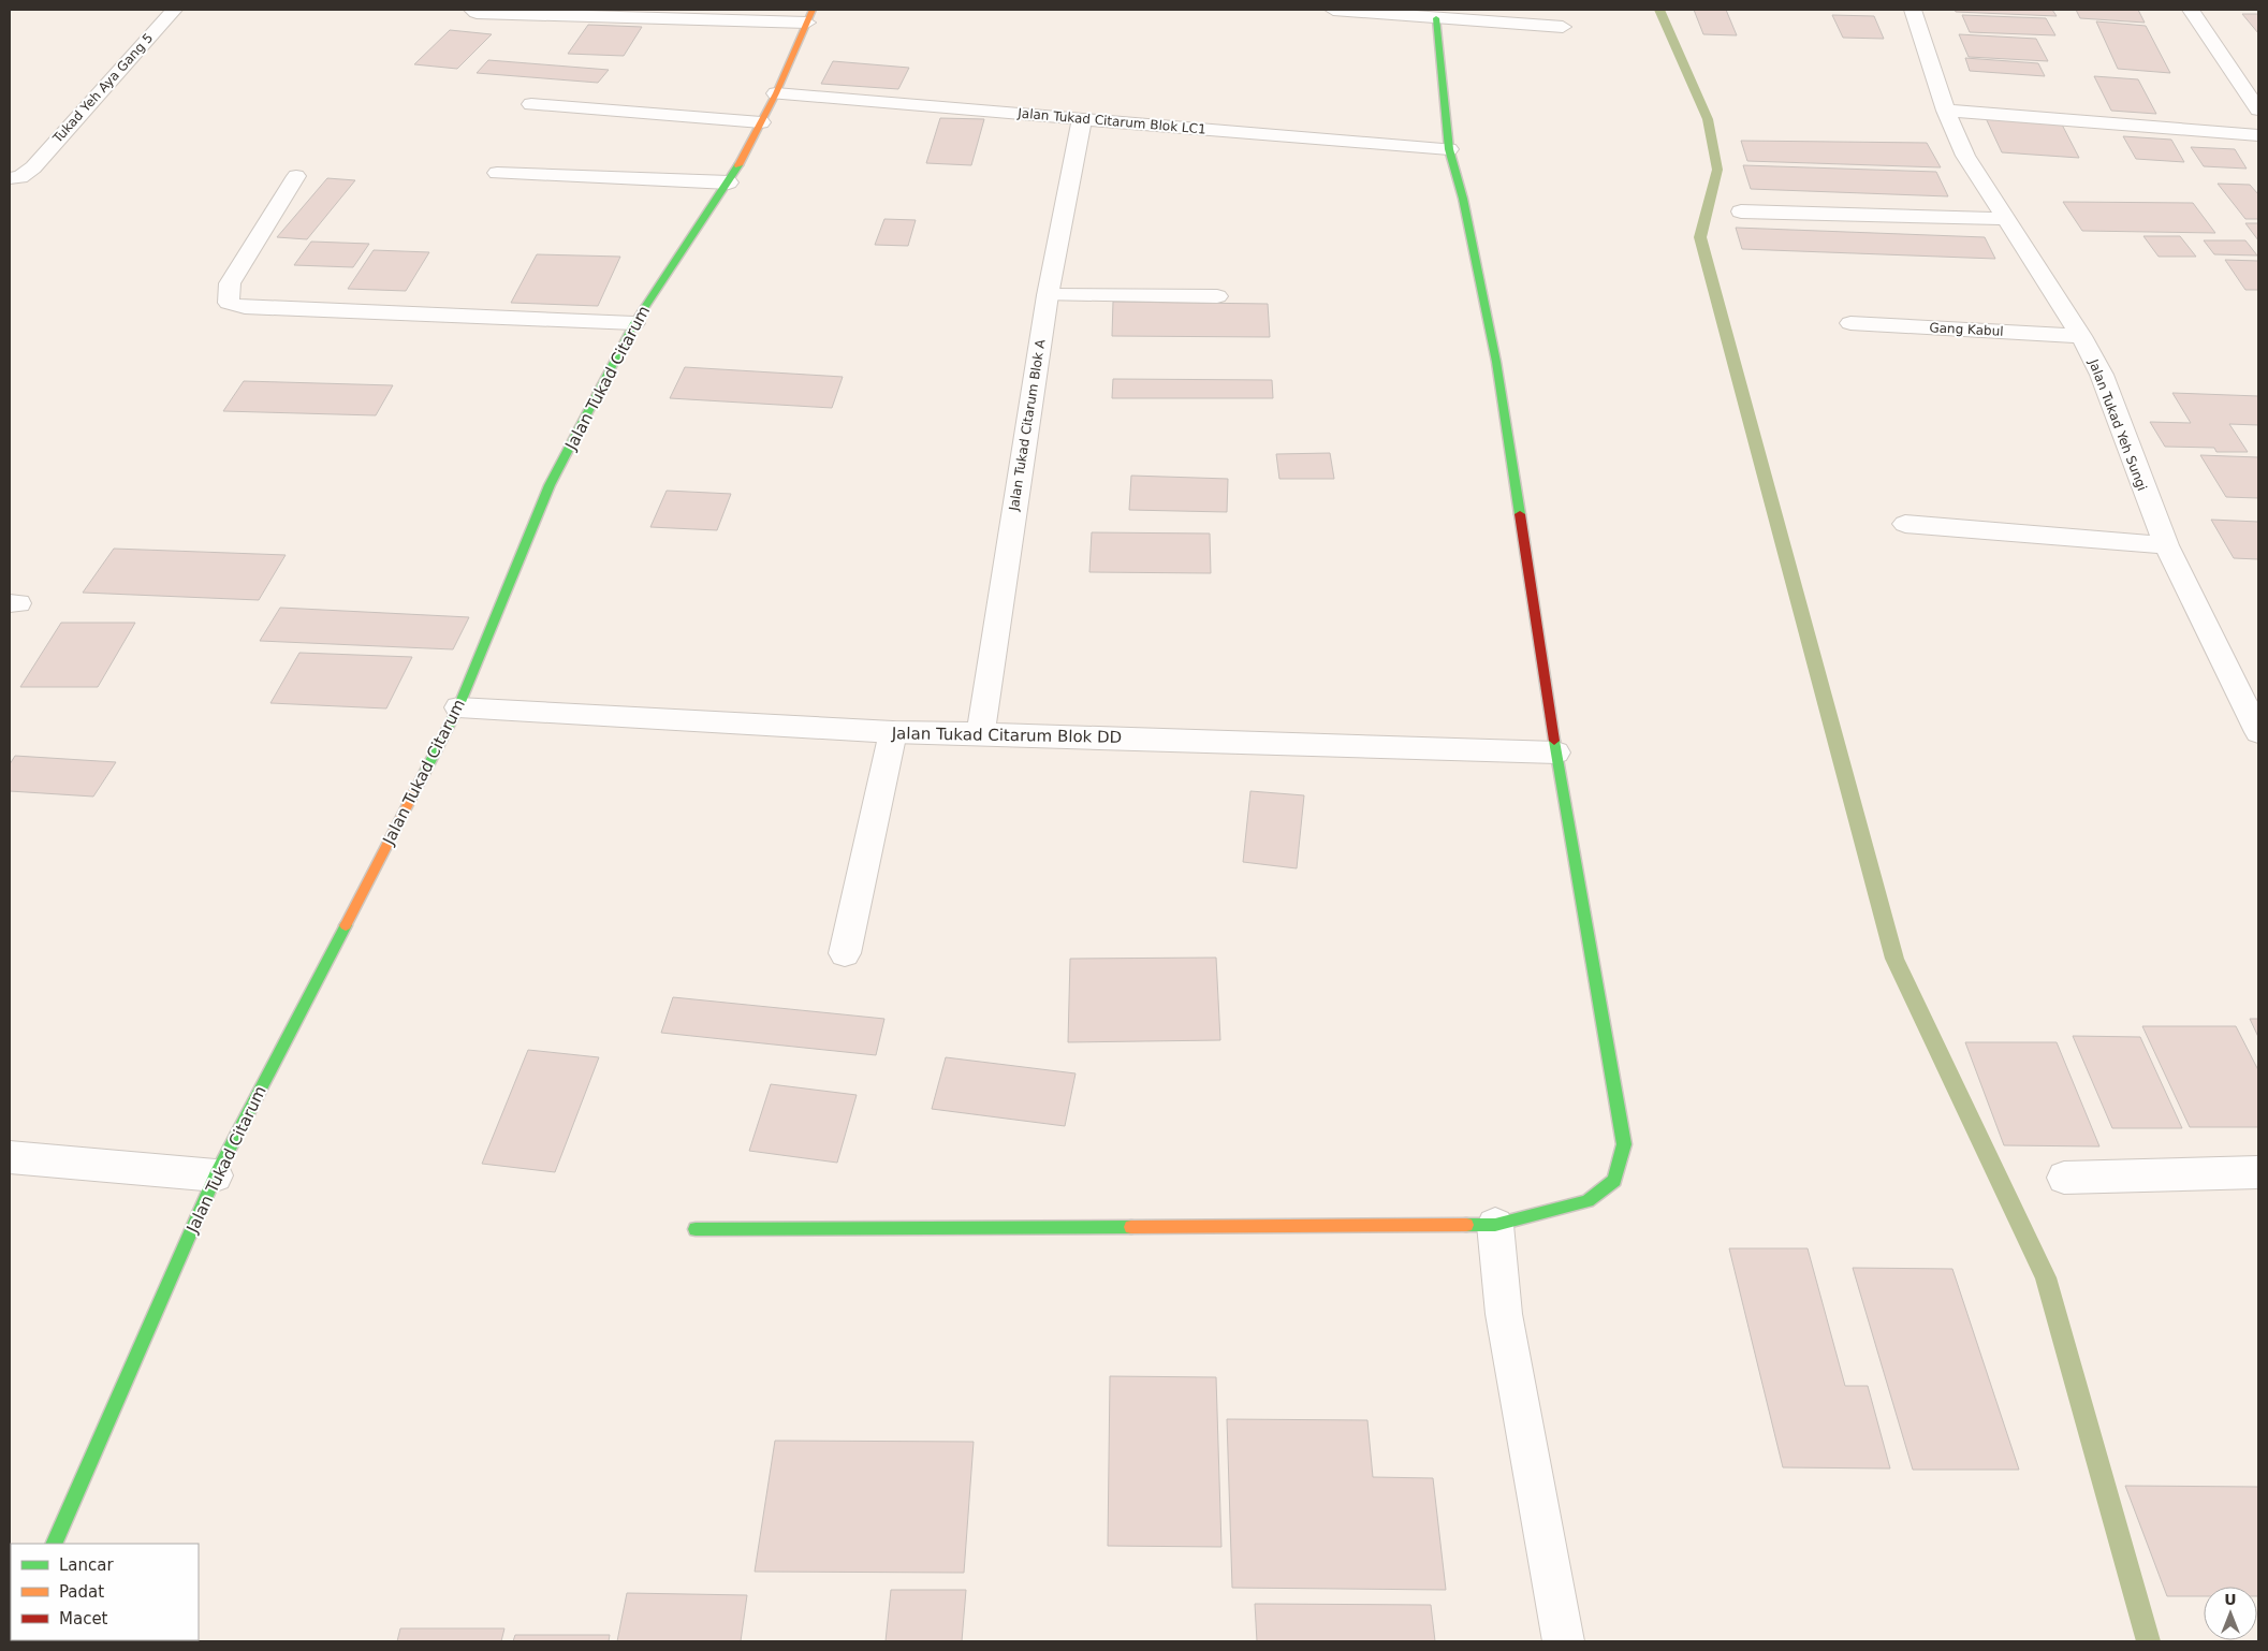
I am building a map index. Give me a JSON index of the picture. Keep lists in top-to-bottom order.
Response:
{
  "streets": {
    "street": [
      "Tukad Yeh Aya Gang 5",
      "Jalan Tukad Citarum Blok LC1",
      "Gang Kabul",
      "Jalan Tukad Citarum",
      "Jalan Tukad Citarum Blok A",
      "Jalan Tukad Yeh Sungi",
      "Jalan Tukad Citarum Blok DD"
    ]
  },
  "crossings": [
    ["Jalan Tukad Citarum Blok LC1", "Jalan Tukad Citarum"],
    ["Jalan Tukad Citarum Blok LC1", "Jalan Tukad Citarum Blok A"],
    ["Gang Kabul", "Jalan Tukad Yeh Sungi"],
    ["Jalan Tukad Citarum", "Jalan Tukad Citarum Blok DD"],
    ["Jalan Tukad Citarum Blok A", "Jalan Tukad Citarum Blok DD"]
  ],
  "legend": ["Lancar", "Padat", "Macet"],
  "north": "top"
}
